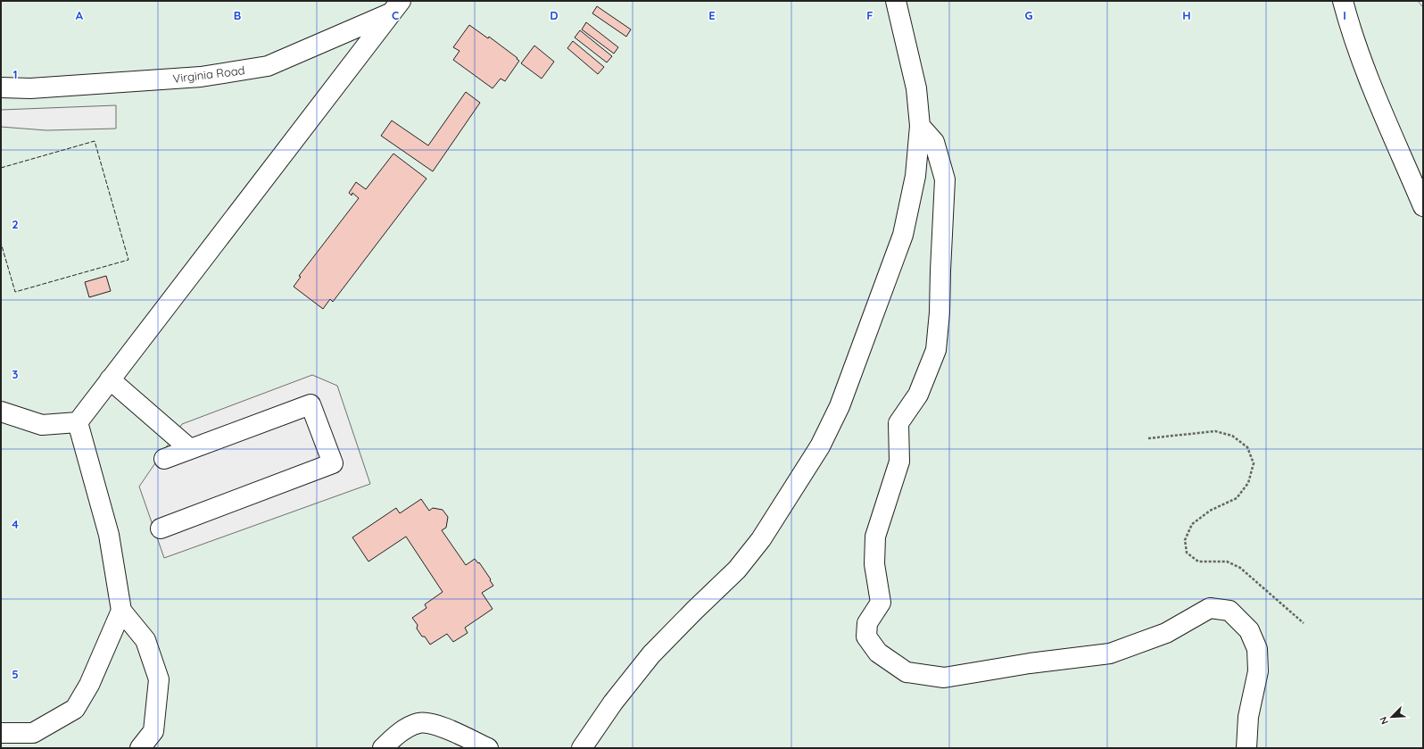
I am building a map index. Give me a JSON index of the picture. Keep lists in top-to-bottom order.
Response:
{
  "streets": {
    "street": ["Virginia Road"]
  },
  "north": "bottom left",
  "grid": {
    "columns": [
      "A",
      "B",
      "C",
      "D",
      "E",
      "F",
      "G",
      "H",
      "I"
    ],
    "rows": [
      "1",
      "2",
      "3",
      "4",
      "5"
    ]
  }
}
